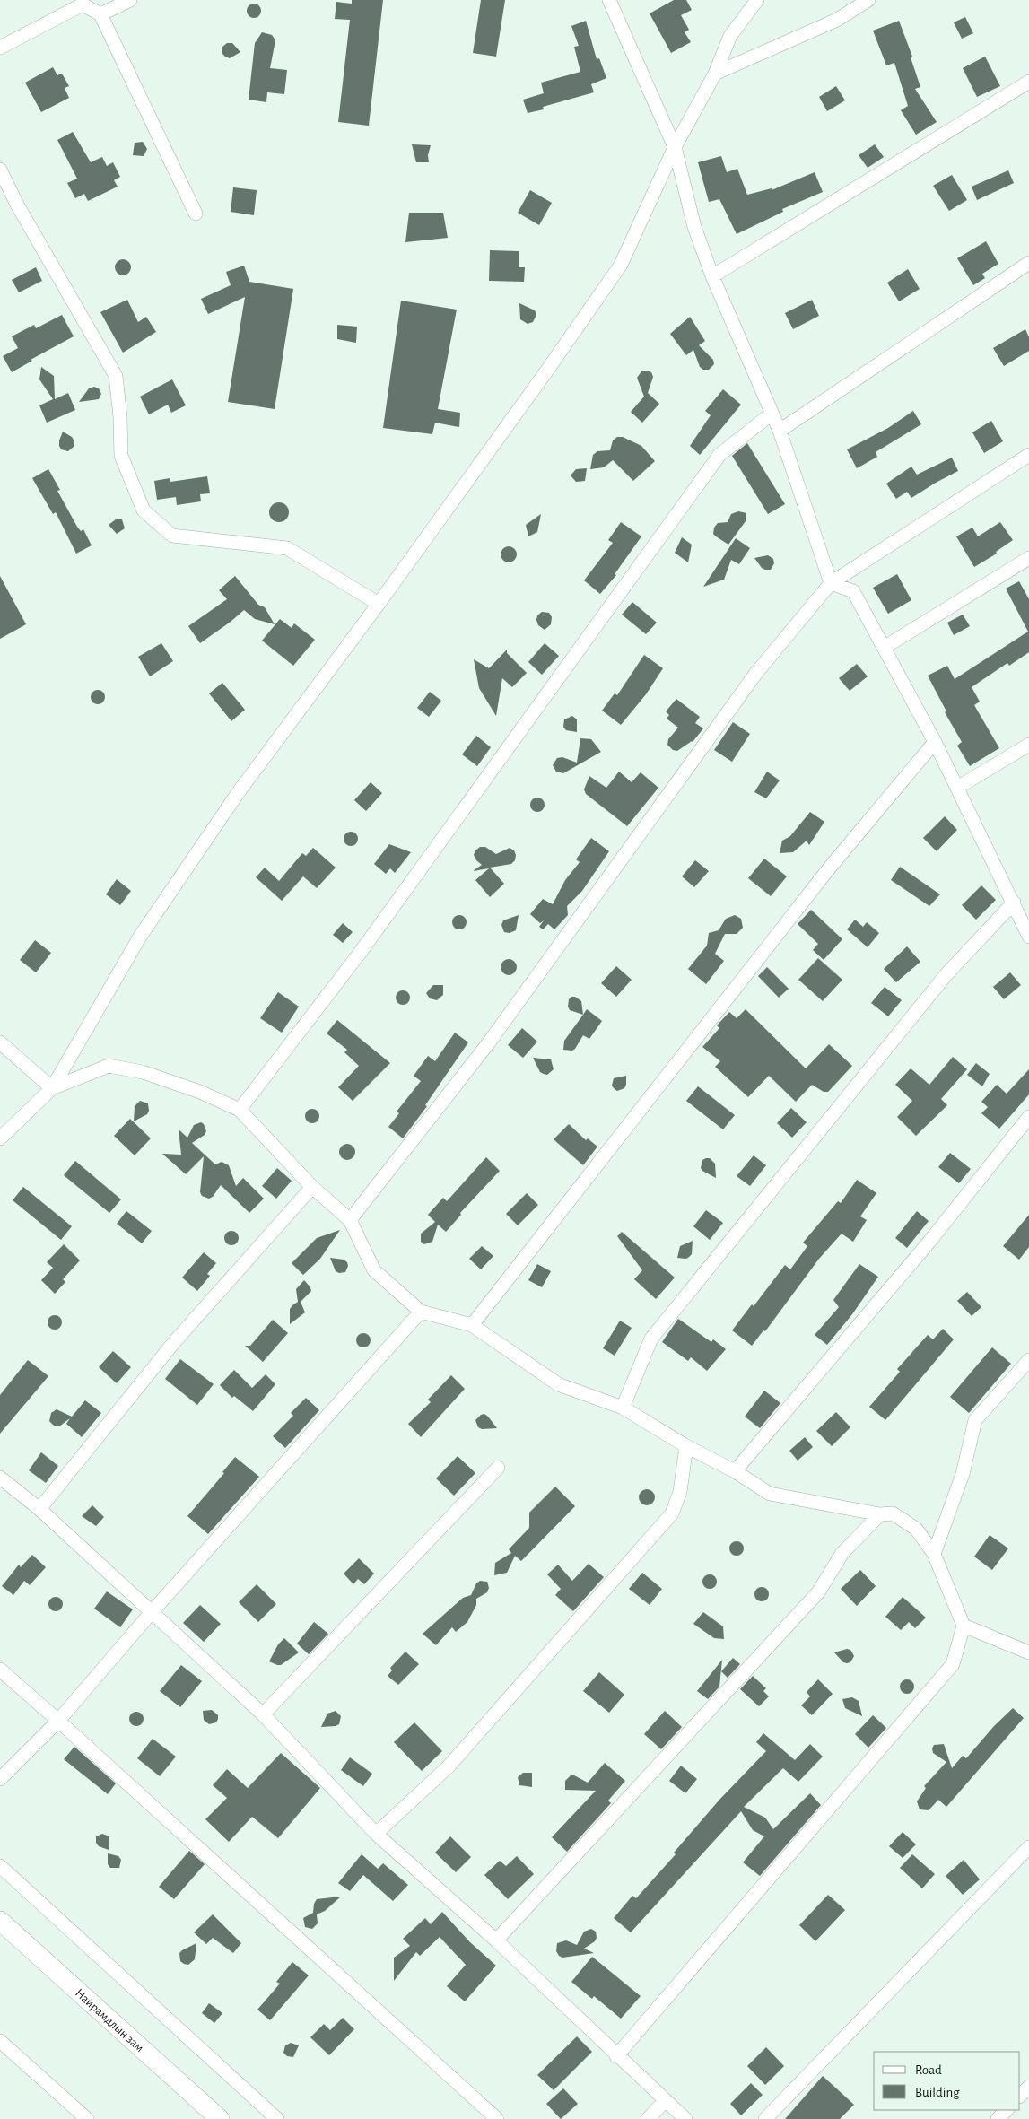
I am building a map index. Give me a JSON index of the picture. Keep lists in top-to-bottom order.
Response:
{
  "streets": {
    "main road": ["Найрамдлын зам"]
  },
  "legend": ["Road", "Building"]
}
